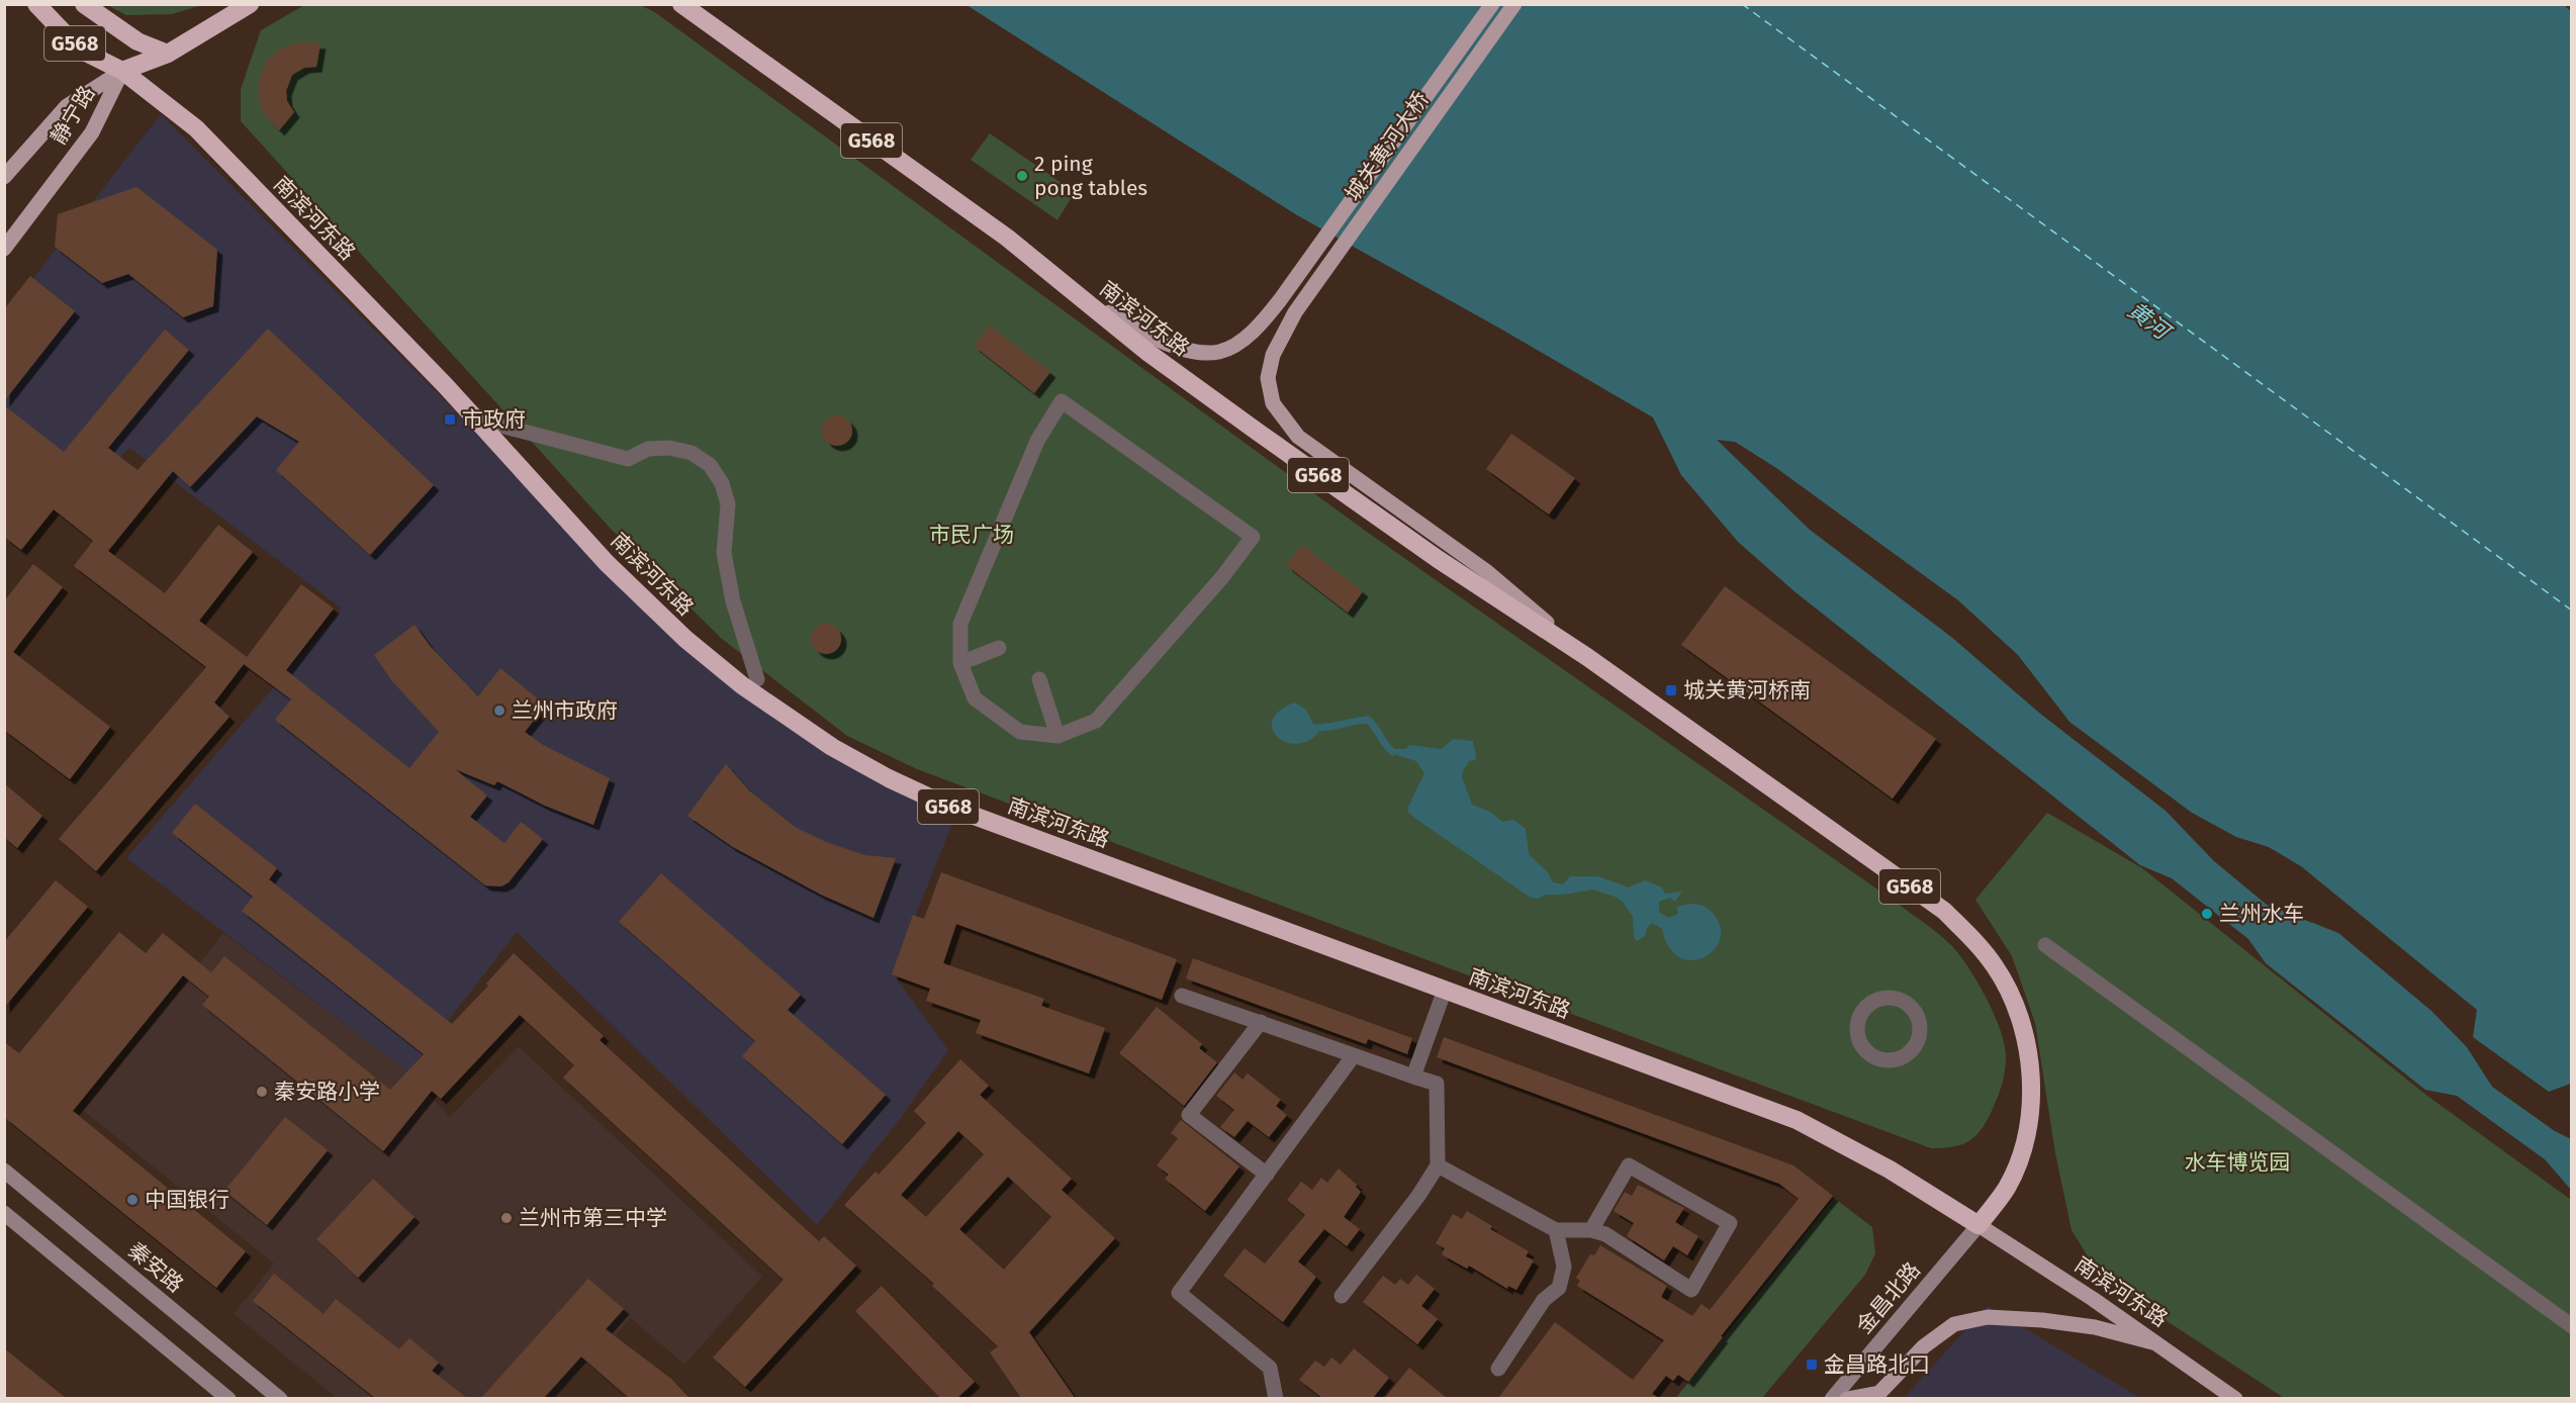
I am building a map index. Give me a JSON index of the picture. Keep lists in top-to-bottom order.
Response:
{
  "streets": {
    "highway": ["G568", "南滨河东路"],
    "main road": [
      "静宁路",
      "城关黄河大桥",
      "秦安路",
      "金昌北路"
    ]
  },
  "crossings": [
    ["G568", "静宁路"],
    ["G568", "南滨河东路"],
    ["静宁路", "南滨河东路"],
    ["城关黄河大桥", "南滨河东路"],
    ["南滨河东路", "金昌北路"]
  ],
  "water": ["黄河"],
  "parks": ["市民广场", "水车博览园"],
  "places": {
    "other": [
      "2 ping pong tables",
      "兰州市政府",
      "兰州水车",
      "秦安路小学",
      "中国银行",
      "兰州市第三中学"
    ],
    "transit": ["市政府", "城关黄河桥南", "金昌路北口"]
  }
}
